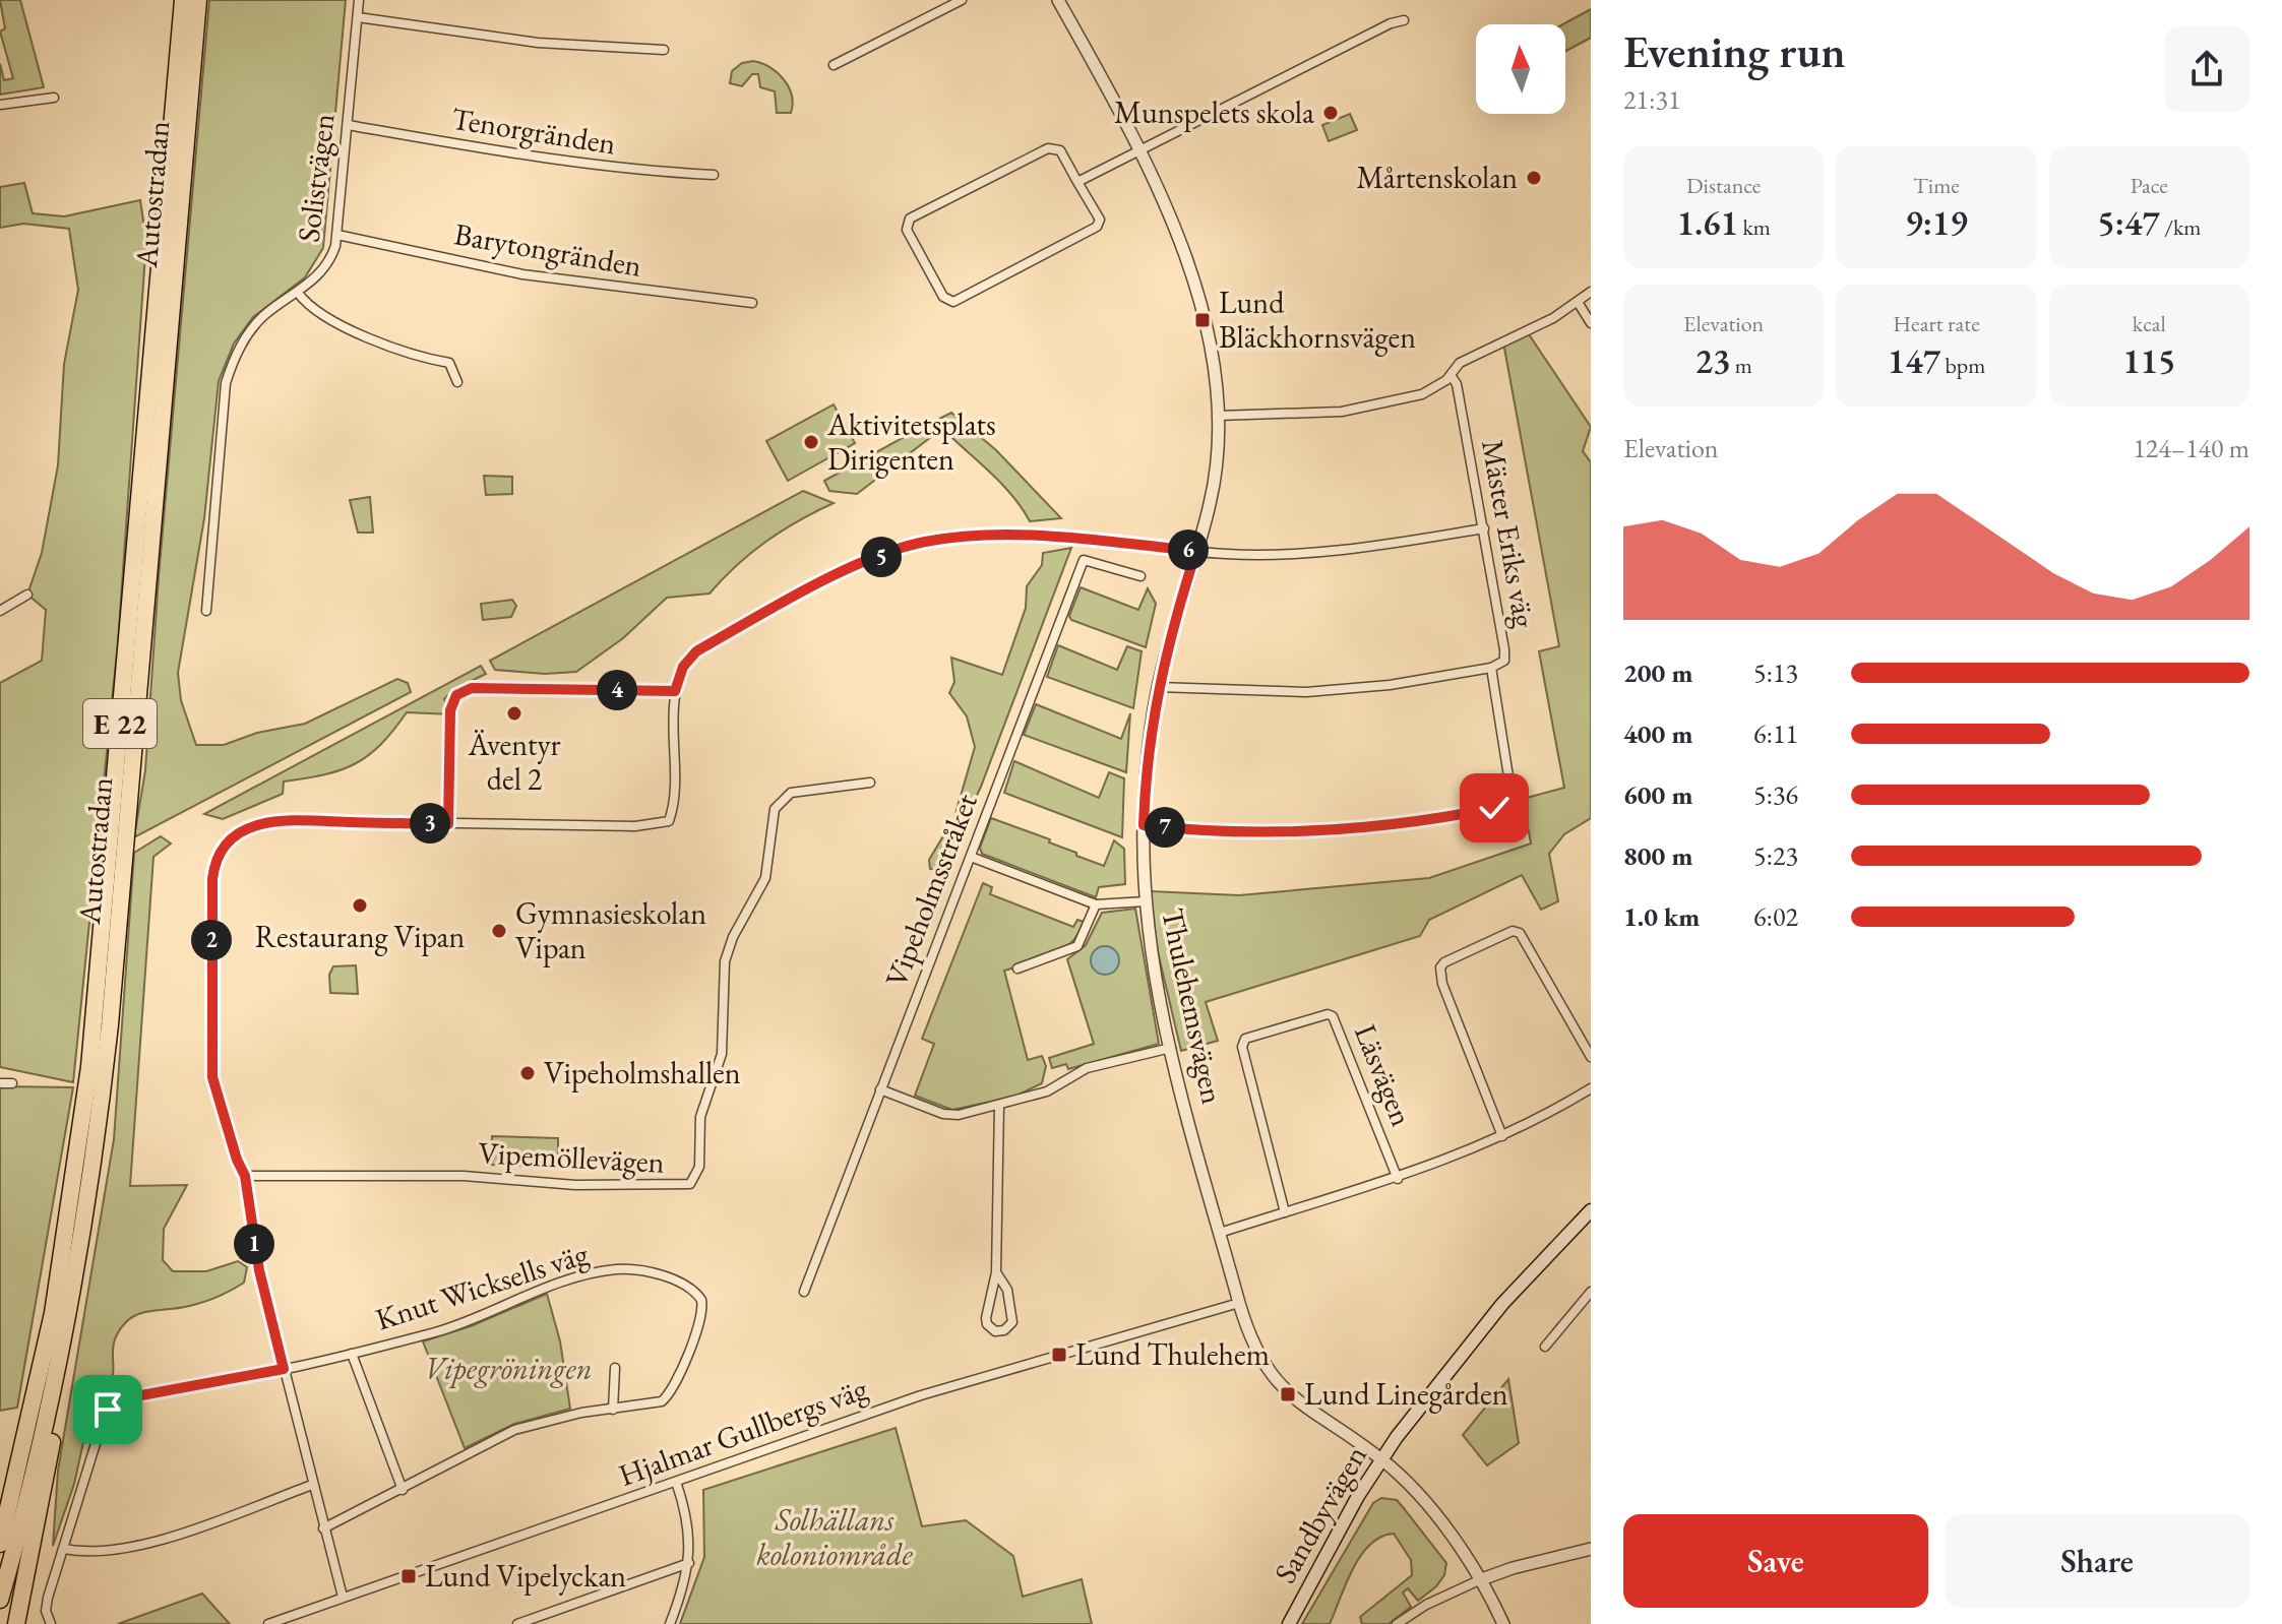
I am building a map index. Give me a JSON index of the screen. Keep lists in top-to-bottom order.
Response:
{
  "streets": {
    "highway": ["Autostradan", "E 22"],
    "main road": ["Sandbyvägen"],
    "street": [
      "Tenorgränden",
      "Solistvägen",
      "Barytongränden",
      "Mäster Eriks väg",
      "Vipeholmsstråket",
      "Thulehemsvägen",
      "Läsvägen",
      "Vipemöllevägen",
      "Knut Wicksells väg",
      "Hjalmar Gullbergs väg"
    ]
  },
  "crossings": [
    ["Tenorgränden", "Solistvägen"],
    ["Solistvägen", "Barytongränden"],
    ["Mäster Eriks väg", "Thulehemsvägen"],
    ["Thulehemsvägen", "Hjalmar Gullbergs väg"],
    ["Thulehemsvägen", "Sandbyvägen"]
  ],
  "parks": ["Vipegröningen", "Solhällans koloniområde"],
  "places": {
    "other": [
      "Munspelets skola",
      "Mårtenskolan",
      "Aktivitetsplats Dirigenten",
      "Äventyr del 2",
      "Restaurang Vipan",
      "Gymnasieskolan Vipan",
      "Vipeholmshallen"
    ],
    "transit": [
      "Lund Bläckhornsvägen",
      "Lund Thulehem",
      "Lund Linegården",
      "Lund Vipelyckan"
    ]
  },
  "north": "top",
  "page": {
    "heading": ["Evening run", "21:31"],
    "stats": [
      ["Distance", "1.61 km"],
      ["Time", "9:19"],
      ["Pace", "5:47 /km"],
      ["Elevation", "23 m"],
      ["Heart rate", "147 bpm"],
      ["kcal", "115"]
    ],
    "chart": ["Elevation", "124–140 m"],
    "pins": [
      "6",
      "5",
      "4",
      "3",
      "7",
      "2",
      "1"
    ],
    "list": [
      {
        "name": "200 m",
        "note": "5:13"
      },
      {
        "name": "400 m",
        "note": "6:11"
      },
      {
        "name": "600 m",
        "note": "5:36"
      },
      {
        "name": "800 m",
        "note": "5:23"
      },
      {
        "name": "1.0 km",
        "note": "6:02"
      }
    ],
    "buttons": ["Save", "Share"]
  }
}
